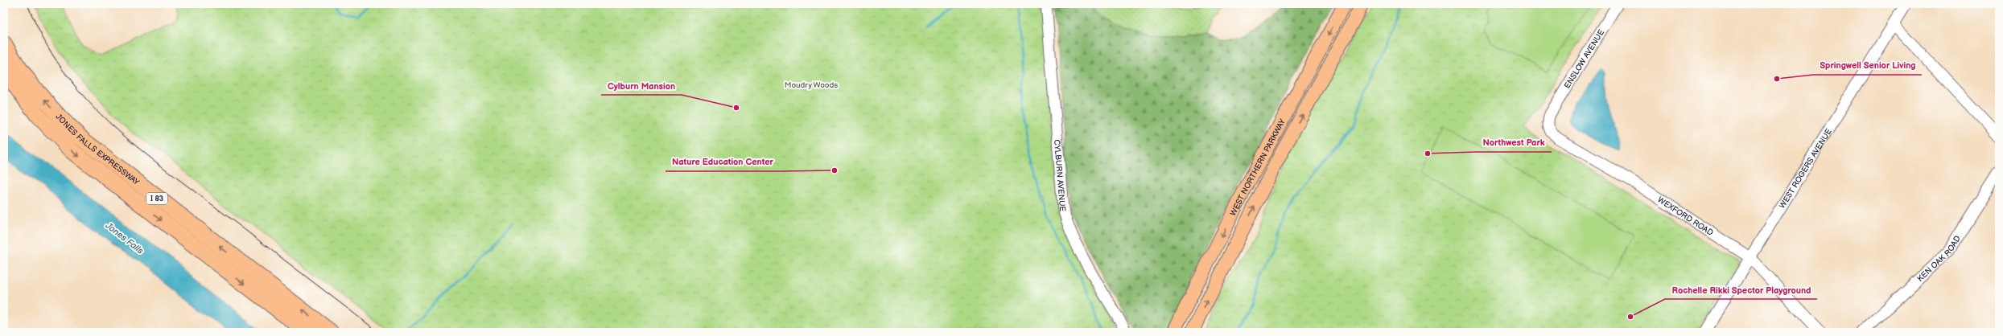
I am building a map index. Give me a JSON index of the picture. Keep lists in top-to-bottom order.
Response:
{
  "streets": {
    "highway": ["JONES FALLS EXPRESSWAY", "I 83"],
    "main road": ["WEST NORTHERN PARKWAY"],
    "street": [
      "ENSLOW AVENUE",
      "WEST ROGERS AVENUE",
      "CYLBURN AVENUE",
      "WEXFORD ROAD",
      "KEN OAK ROAD"
    ]
  },
  "crossings": [
    ["ENSLOW AVENUE", "WEXFORD ROAD"],
    ["WEST ROGERS AVENUE", "WEXFORD ROAD"]
  ],
  "water": ["Jones Falls"],
  "parks": ["Moudry Woods"],
  "places": [
    "Springwell Senior Living",
    "Cylburn Mansion",
    "Northwest Park",
    "Nature Education Center",
    "Rochelle Rikki Spector Playground"
  ]
}
